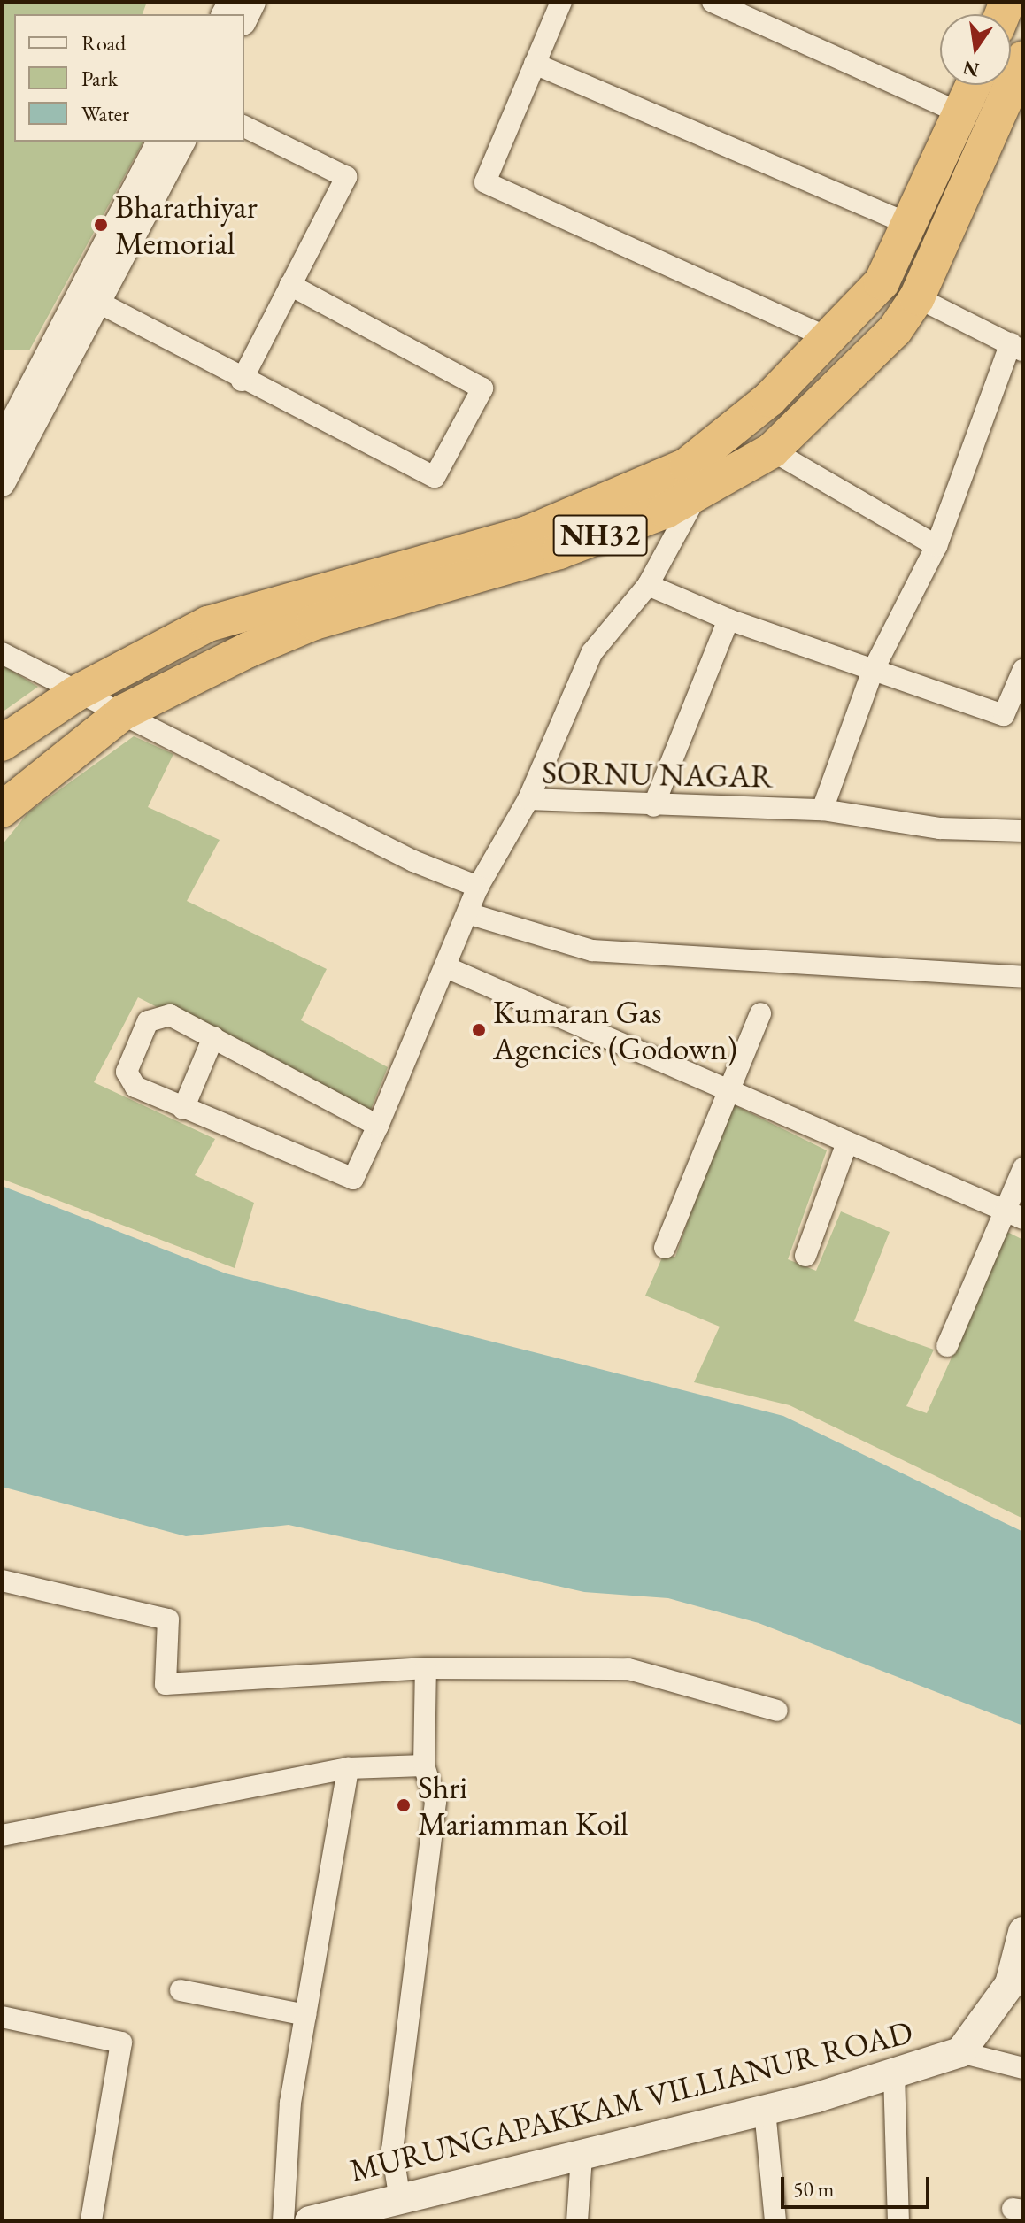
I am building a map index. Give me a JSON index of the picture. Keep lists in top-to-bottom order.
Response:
{
  "streets": {
    "highway": ["NH32"],
    "main road": ["MURUNGAPAKKAM VILLIANUR ROAD"],
    "street": ["SORNU NAGAR"]
  },
  "places": ["Bharathiyar Memorial", "Kumaran Gas Agencies (Godown)", "Shri Mariamman Koil"],
  "legend": ["Road", "Park", "Water"],
  "scale_bar": "50 m",
  "north": "bottom"
}
